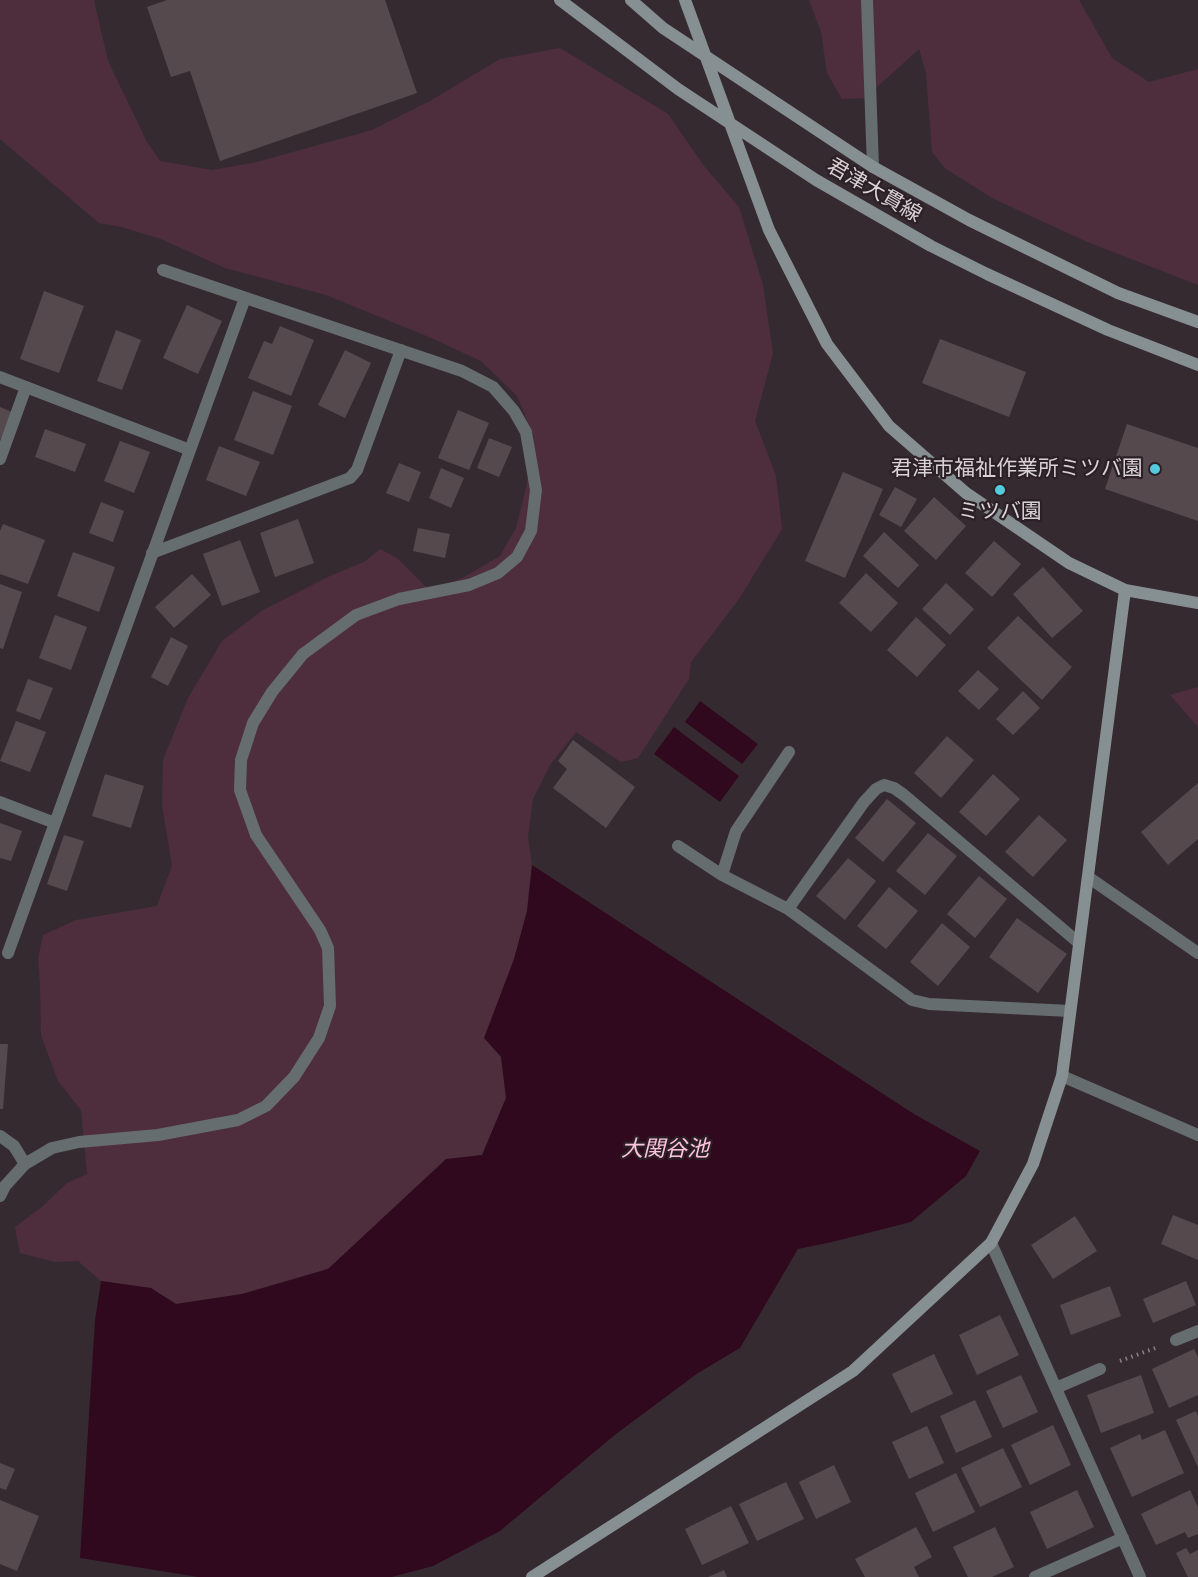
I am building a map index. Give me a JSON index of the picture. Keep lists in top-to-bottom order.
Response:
{
  "streets": {
    "street": ["君津大貫線"]
  },
  "water": ["大関谷池"],
  "places": ["君津市福祉作業所ミツバ園", "ミツバ園"]
}
